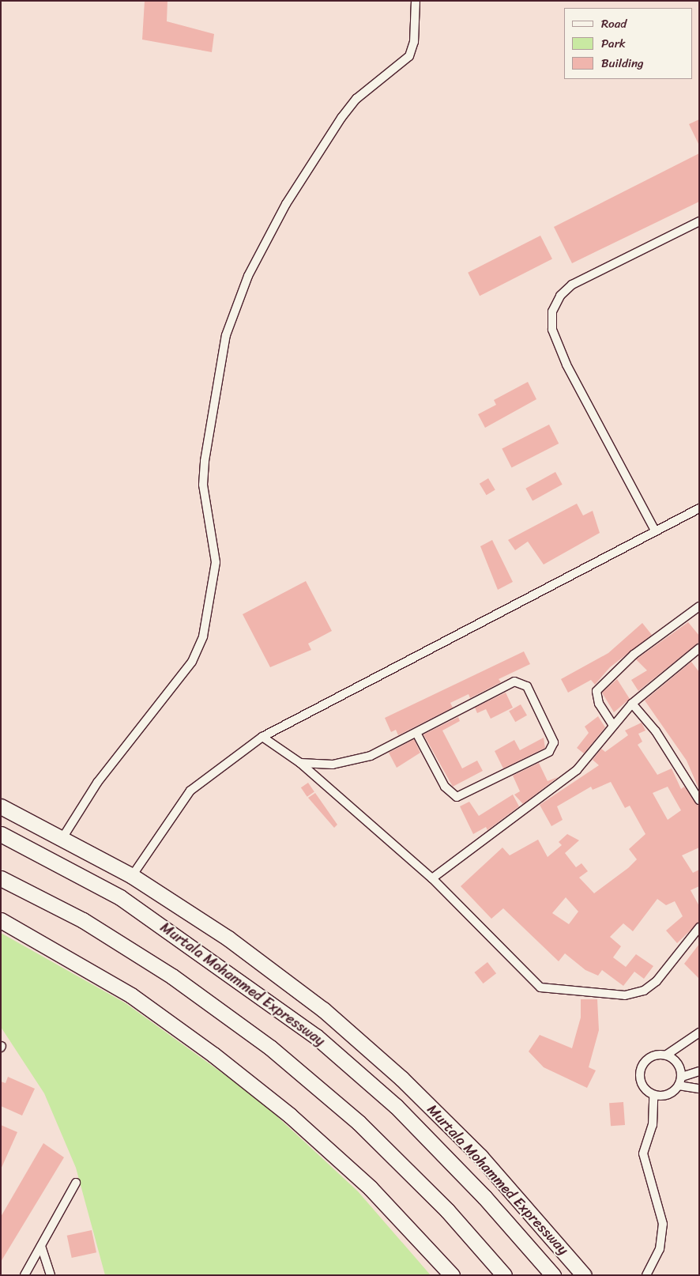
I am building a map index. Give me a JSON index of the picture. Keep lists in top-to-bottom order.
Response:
{
  "streets": {
    "highway": ["Murtala Mohammed Expressway"]
  },
  "legend": ["Road", "Park", "Building"]
}
